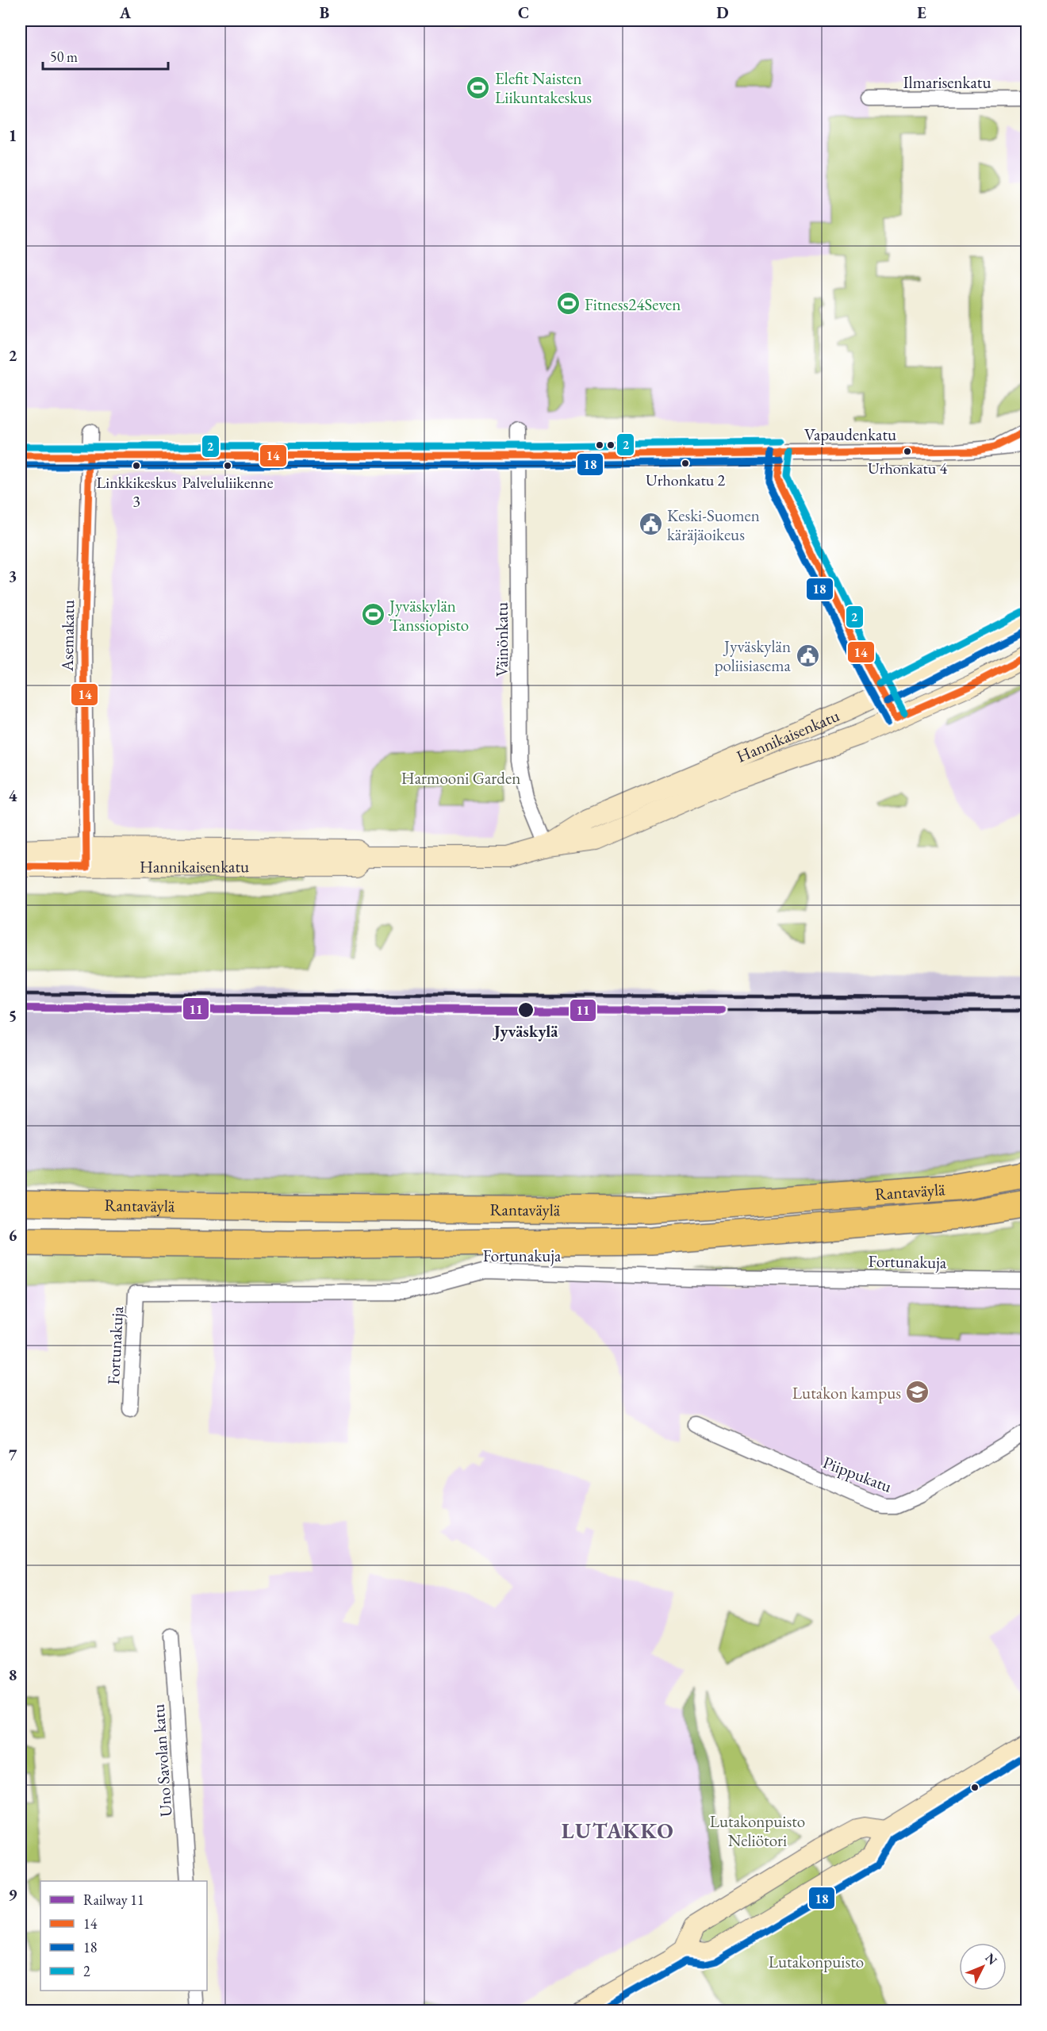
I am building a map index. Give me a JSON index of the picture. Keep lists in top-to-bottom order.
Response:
{
  "streets": {
    "highway": ["Rantaväylä"],
    "main road": ["Hannikaisenkatu"],
    "street": [
      "Ilmarisenkatu",
      "Vapaudenkatu",
      "Asemakatu",
      "Väinönkatu",
      "Fortunakuja",
      "Piippukatu",
      "Uno Savolan katu"
    ]
  },
  "crossings": [
    ["Vapaudenkatu", "Asemakatu"],
    ["Vapaudenkatu", "Väinönkatu"],
    ["Asemakatu", "Hannikaisenkatu"],
    ["Väinönkatu", "Hannikaisenkatu"]
  ],
  "districts": ["LUTAKKO"],
  "parks": ["Harmooni Garden", "Lutakonpuisto Neliötori", "Lutakonpuisto"],
  "places": {
    "sports": ["Elefit Naisten Liikuntakeskus", "Fitness24Seven", "Jyväskylän Tanssiopisto"],
    "other": [
      "Urhonkatu 4",
      "Urhonkatu 2",
      "Linkkikeskus 3",
      "Palveluliikenne",
      "Jyväskylä"
    ],
    "public building": ["Keski-Suomen käräjäoikeus", "Jyväskylän poliisiasema"],
    "school or university": ["Lutakon kampus"]
  },
  "lines": [
    "transit line 14",
    "transit line 2",
    "transit line 18",
    "rail line 11"
  ],
  "legend": [
    "Railway 11",
    "14",
    "18",
    "2"
  ],
  "scale_bar": "50 m",
  "north": "top right",
  "grid": {
    "columns": [
      "A",
      "B",
      "C",
      "D",
      "E"
    ],
    "rows": [
      "1",
      "2",
      "3",
      "4",
      "5",
      "6",
      "7",
      "8",
      "9"
    ]
  }
}
